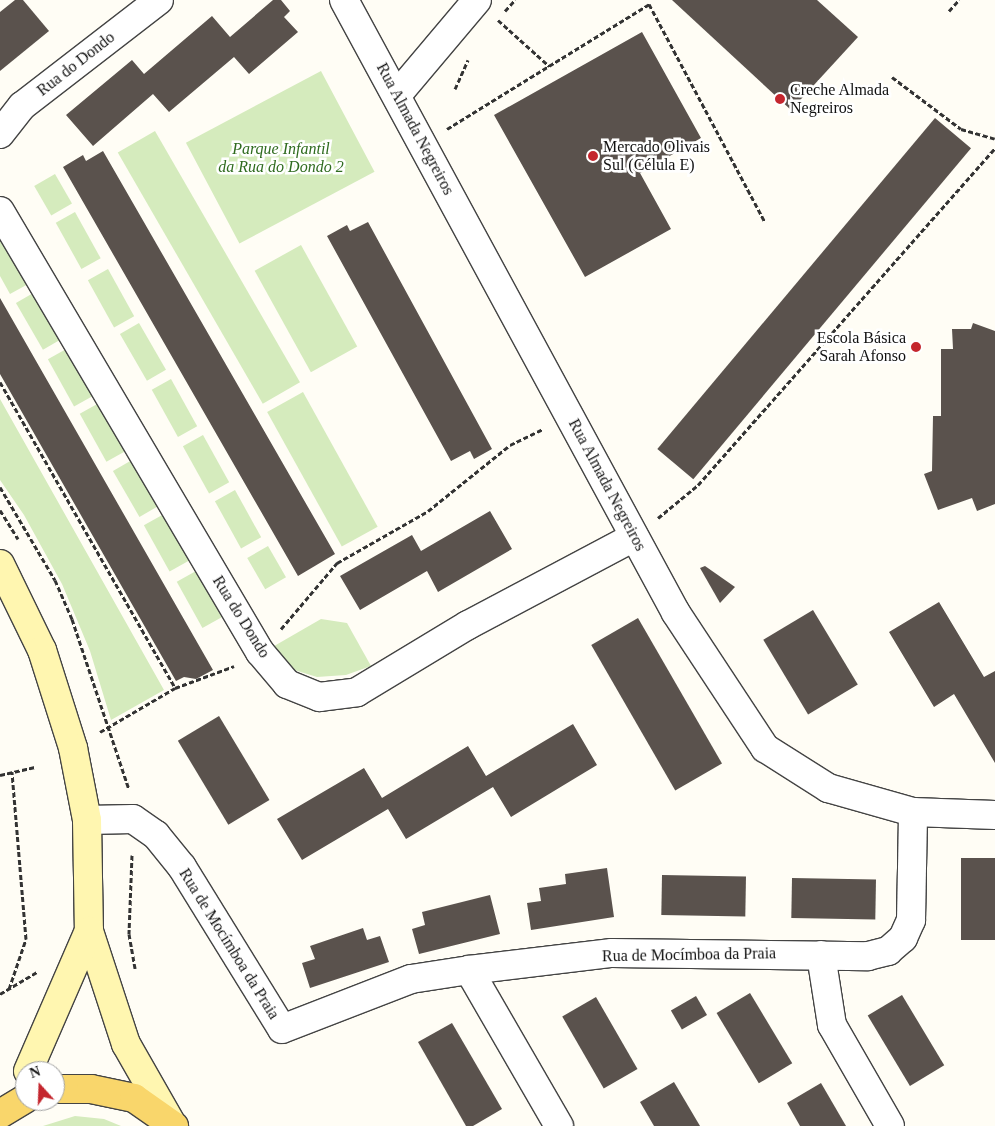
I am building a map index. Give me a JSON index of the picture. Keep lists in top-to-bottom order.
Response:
{
  "streets": {
    "street": ["Rua do Dondo", "Rua Almada Negreiros", "Rua de Mocímboa da Praia"]
  },
  "crossings": [
    ["Rua do Dondo", "Rua Almada Negreiros"],
    ["Rua Almada Negreiros", "Rua de Mocímboa da Praia"]
  ],
  "parks": ["Parque Infantil da Rua do Dondo 2"],
  "places": ["Creche Almada Negreiros", "Mercado Olivais Sul (Célula E)", "Escola Básica Sarah Afonso"],
  "north": "top"
}
